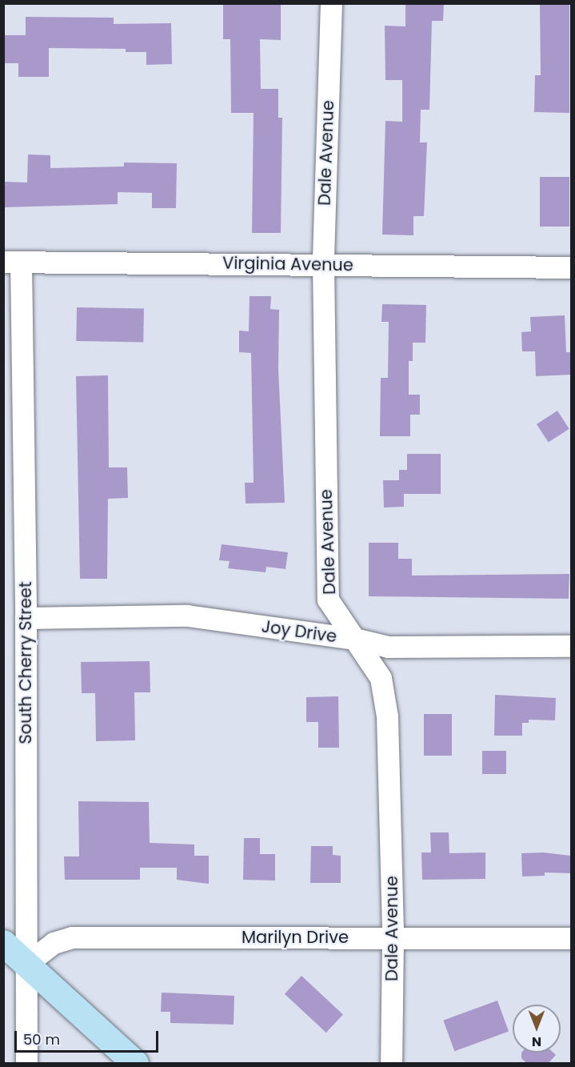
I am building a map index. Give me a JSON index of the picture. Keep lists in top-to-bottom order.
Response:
{
  "streets": {
    "street": [
      "Dale Avenue",
      "Virginia Avenue",
      "Joy Drive",
      "South Cherry Street",
      "Marilyn Drive"
    ]
  },
  "crossings": [
    ["Dale Avenue", "Virginia Avenue"],
    ["Dale Avenue", "Joy Drive"],
    ["Dale Avenue", "Marilyn Drive"],
    ["Virginia Avenue", "South Cherry Street"],
    ["Joy Drive", "South Cherry Street"],
    ["South Cherry Street", "Marilyn Drive"]
  ],
  "scale_bar": "50 m",
  "north": "bottom"
}
